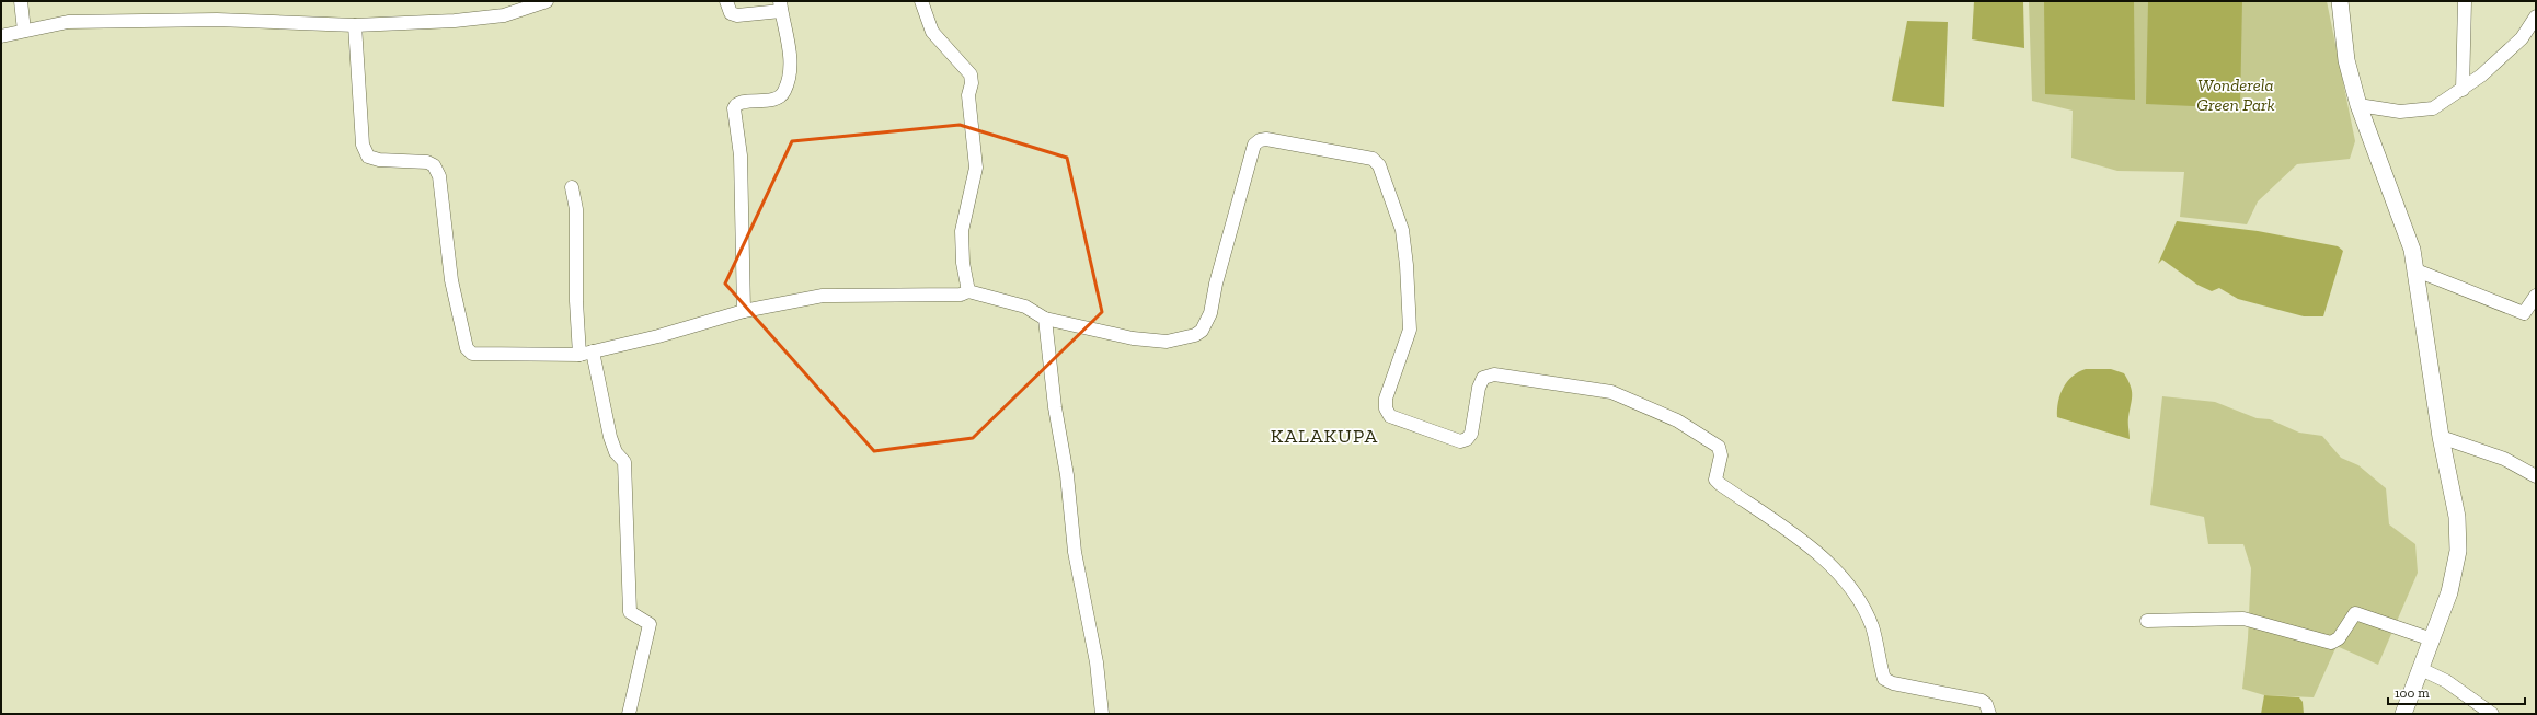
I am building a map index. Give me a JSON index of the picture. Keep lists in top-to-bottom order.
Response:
{
  "districts": ["KALAKUPA"],
  "parks": ["Wonderela Green Park"],
  "scale_bar": "100 m"
}
